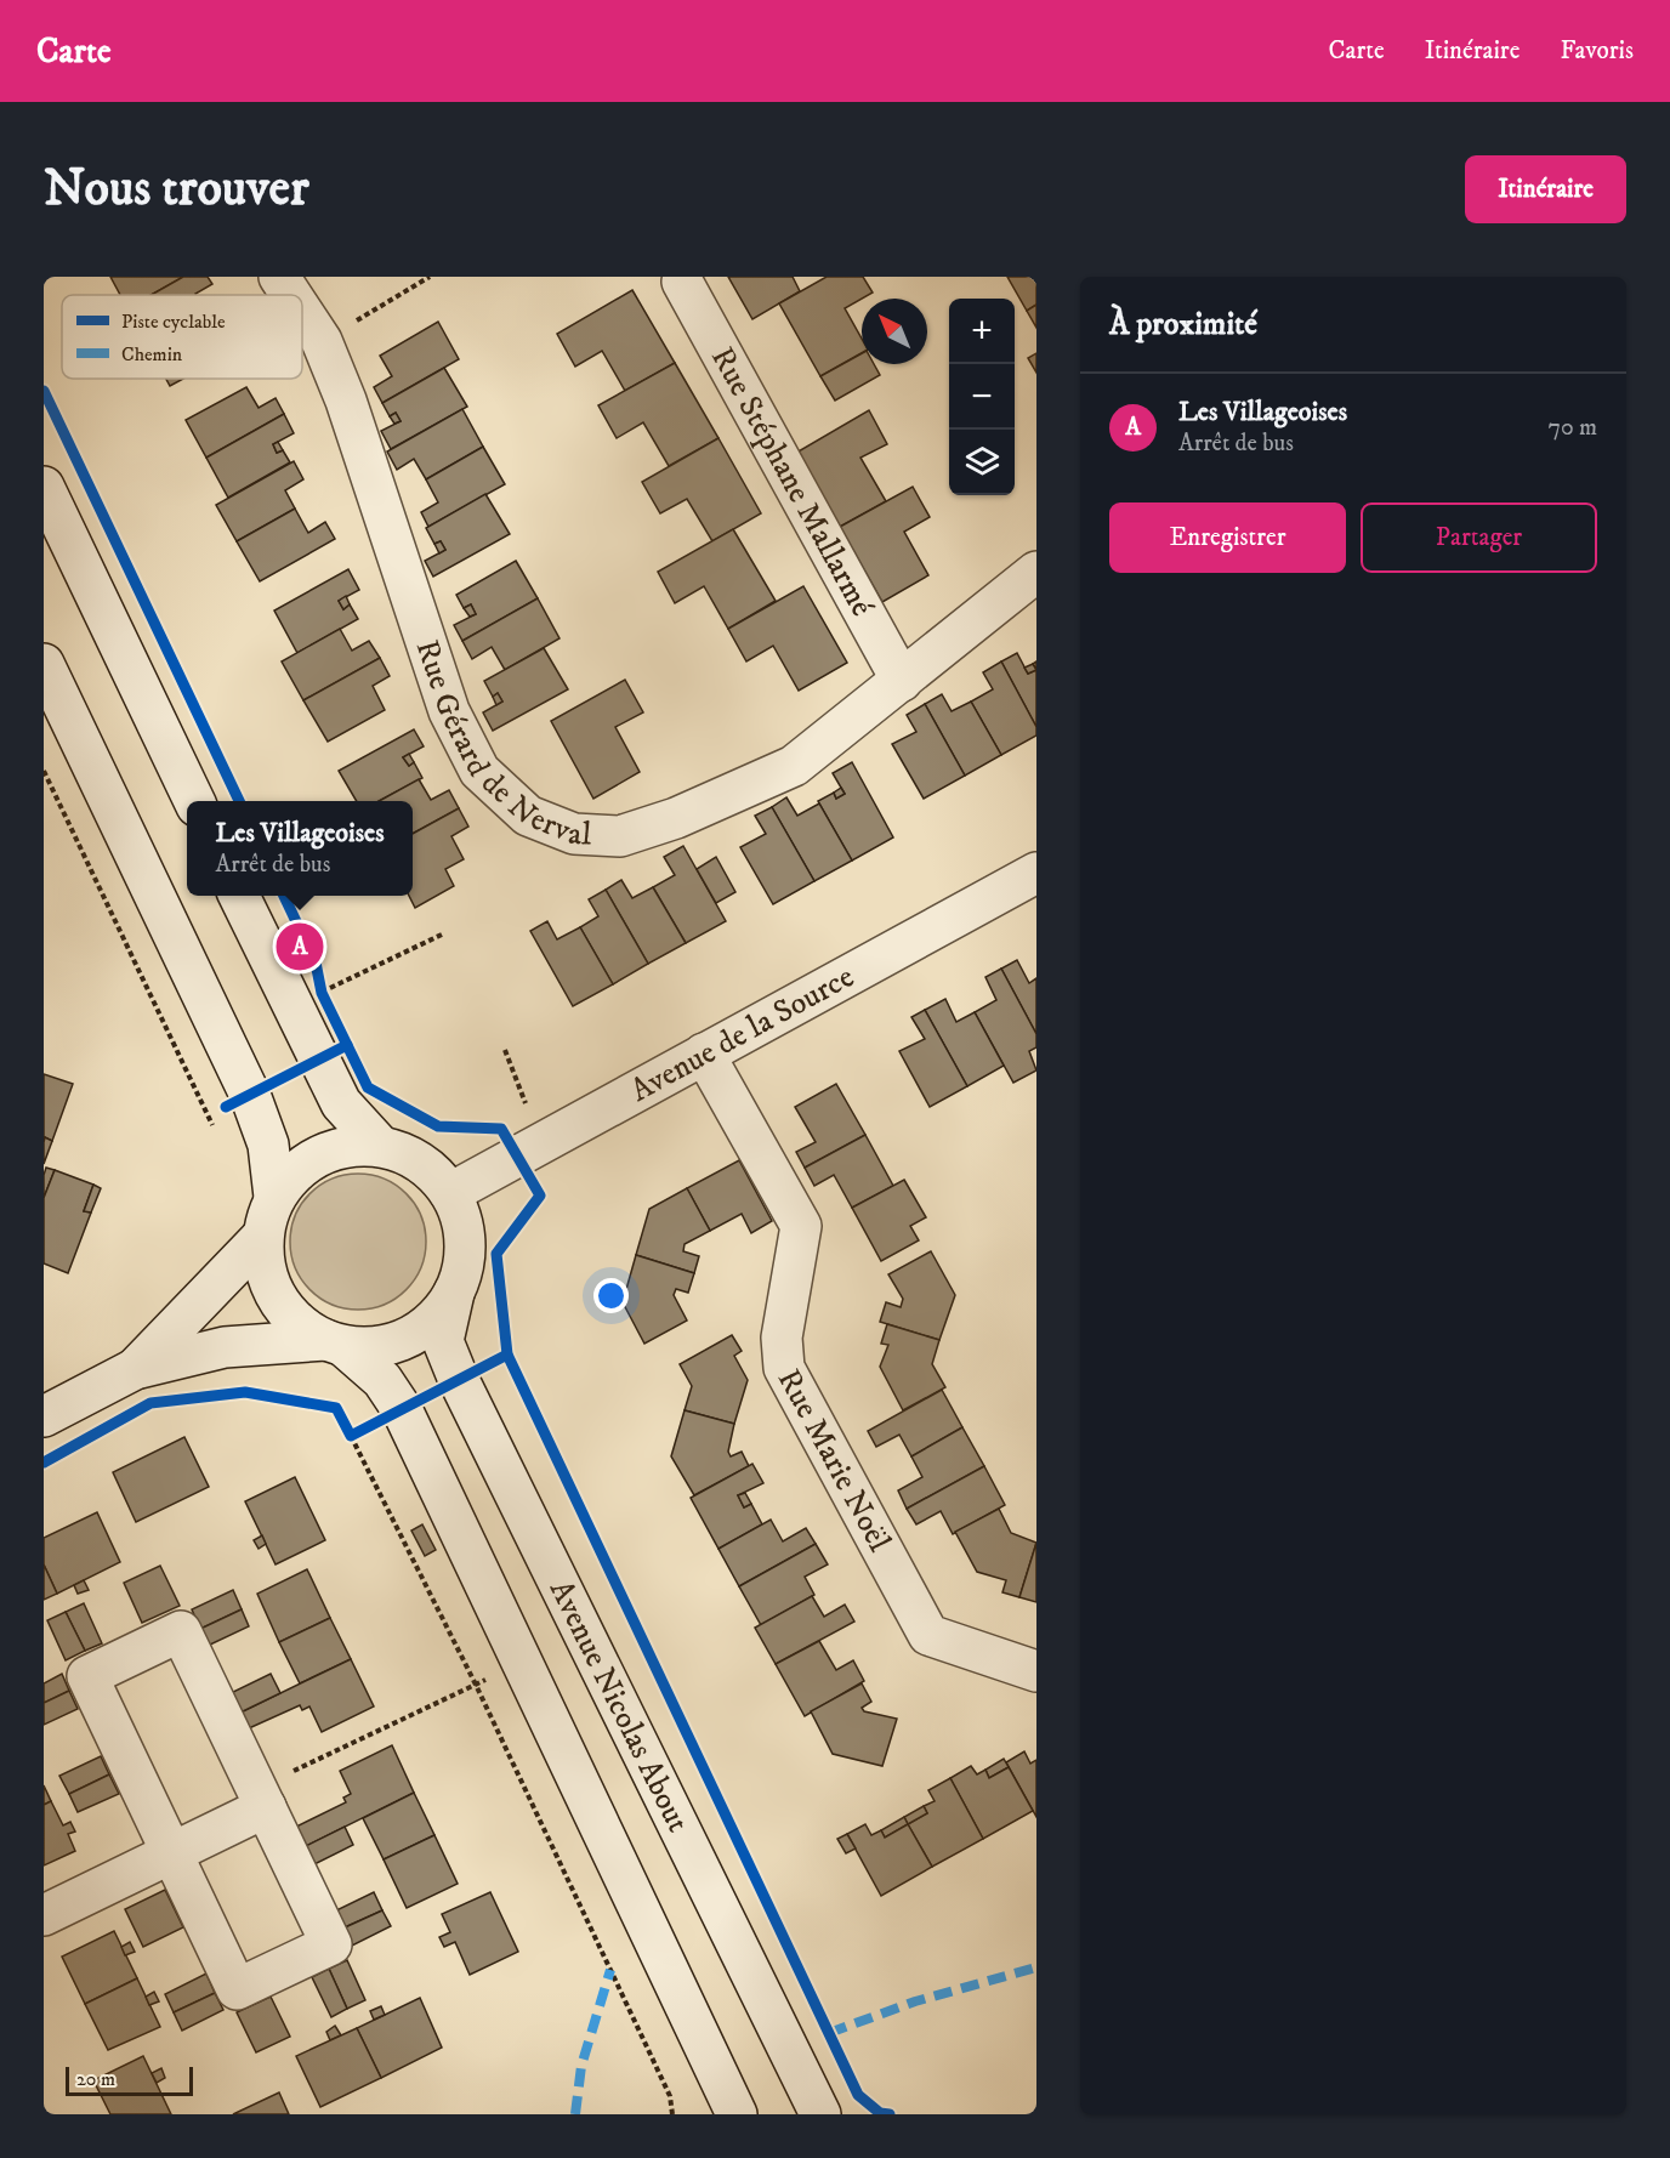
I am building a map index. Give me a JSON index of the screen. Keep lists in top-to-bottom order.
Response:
{
  "streets": {
    "street": [
      "Rue Stéphane Mallarmé",
      "Rue Gérard de Nerval",
      "Avenue de la Source",
      "Rue Marie Noël",
      "Avenue Nicolas About"
    ]
  },
  "crossings": [
    ["Rue Stéphane Mallarmé", "Rue Gérard de Nerval"],
    ["Avenue de la Source", "Rue Marie Noël"],
    ["Avenue de la Source", "Avenue Nicolas About"]
  ],
  "legend": ["Piste cyclable", "Chemin"],
  "scale_bar": "20 m",
  "north": "top left",
  "page": {
    "header": "Carte",
    "nav": ["Carte", "Itinéraire", "Favoris"],
    "buttons": [
      "Itinéraire",
      ["Enregistrer", "Partager"]
    ],
    "title": "Nous trouver",
    "heading": "À proximité",
    "map_buttons": ["+", "−"],
    "list": [
      {
        "mark": "A",
        "name": "Les Villageoises",
        "note": "Arrêt de bus",
        "value": "70 m"
      }
    ],
    "popup": ["Les Villageoises", "Arrêt de bus"],
    "pins": "A",
    "scale": "20 m"
  }
}
